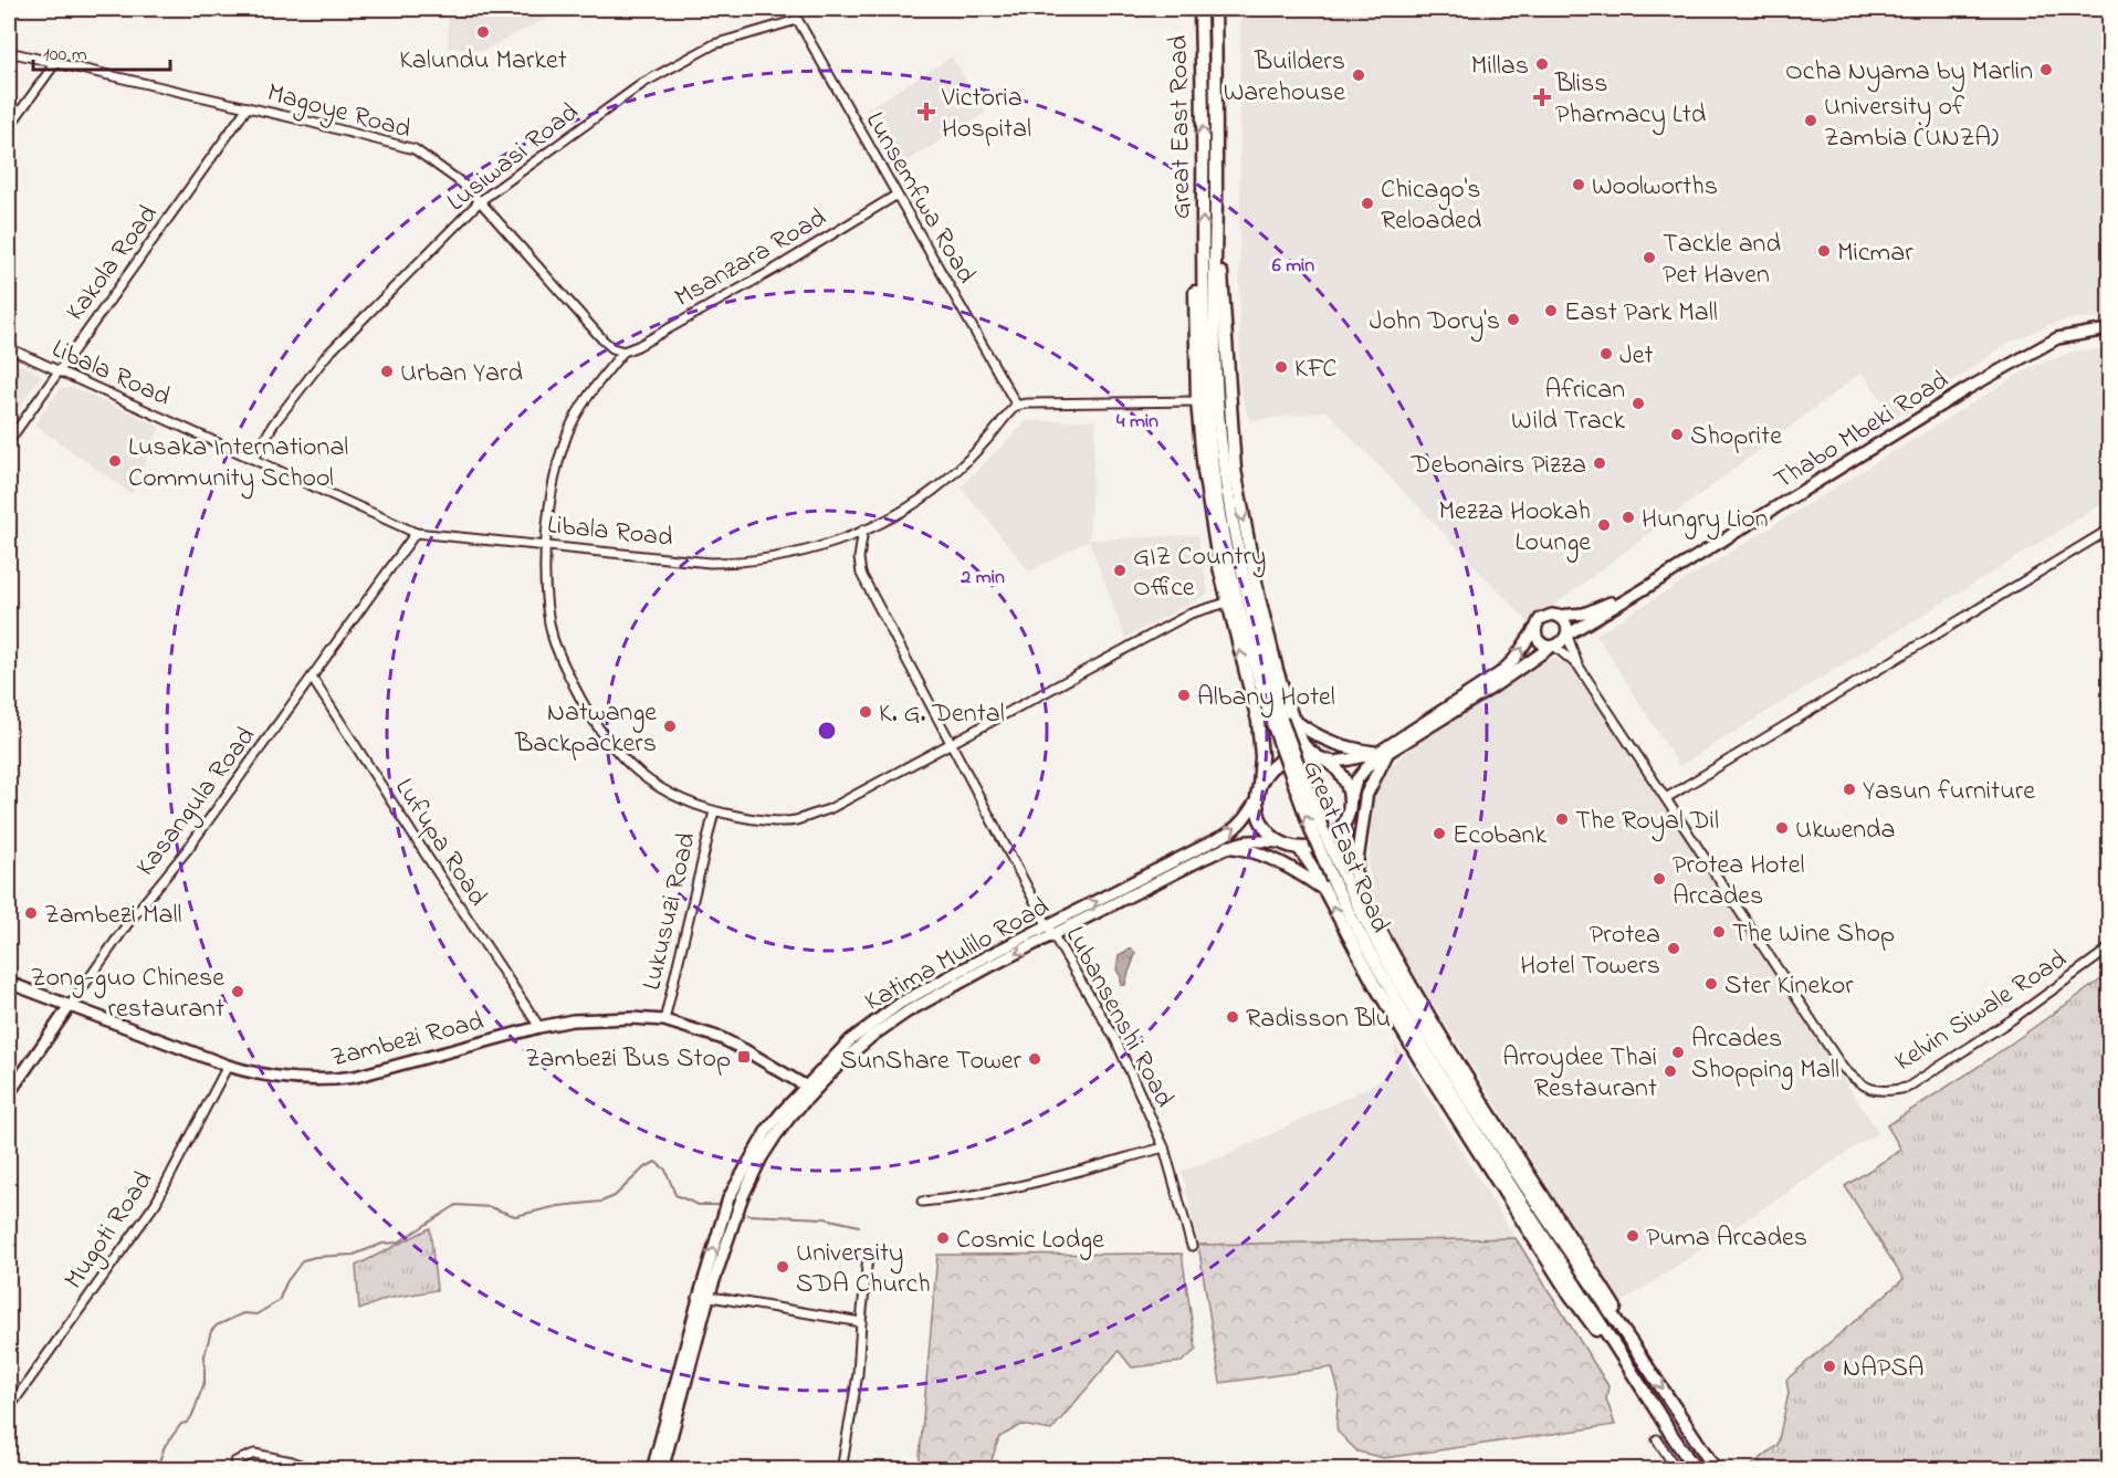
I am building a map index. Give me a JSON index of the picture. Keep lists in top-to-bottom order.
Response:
{
  "streets": {
    "main road": [
      "Great East Road",
      "Thabo Mbeki Road",
      "Kasangula Road",
      "Katima Mulilo Road",
      "Zambezi Road"
    ],
    "street": [
      "Magoye Road",
      "Lusiwasi Road",
      "Lunsemfwa Road",
      "Msanzara Road",
      "Kakola Road",
      "Libala Road",
      "Lufupa Road",
      "Lukusuzi Road",
      "Kelvin Siwale Road",
      "Lubansenshi Road",
      "Mugoti Road"
    ]
  },
  "crossings": [
    ["Magoye Road", "Lusiwasi Road"],
    ["Magoye Road", "Msanzara Road"],
    ["Magoye Road", "Kakola Road"],
    ["Great East Road", "Thabo Mbeki Road"],
    ["Great East Road", "Katima Mulilo Road"],
    ["Lusiwasi Road", "Lunsemfwa Road"],
    ["Lusiwasi Road", "Libala Road"],
    ["Lunsemfwa Road", "Msanzara Road"],
    ["Lunsemfwa Road", "Libala Road"],
    ["Kakola Road", "Libala Road"],
    ["Libala Road", "Kasangula Road"],
    ["Libala Road", "Lubansenshi Road"],
    ["Thabo Mbeki Road", "Katima Mulilo Road"],
    ["Thabo Mbeki Road", "Kelvin Siwale Road"],
    ["Kasangula Road", "Lufupa Road"],
    ["Kasangula Road", "Zambezi Road"],
    ["Lufupa Road", "Zambezi Road"],
    ["Lukusuzi Road", "Zambezi Road"],
    ["Katima Mulilo Road", "Lubansenshi Road"],
    ["Katima Mulilo Road", "Zambezi Road"],
    ["Zambezi Road", "Mugoti Road"]
  ],
  "places": {
    "other": [
      "Kalundu Market",
      "Millas",
      "Ocha Nyama by Marlin",
      "Builders Warehouse",
      "University of Zambia (UNZA)",
      "Woolworths",
      "Chicago's Reloaded",
      "Micmar",
      "Tackle and Pet Haven",
      "East Park Mall",
      "John Dory's",
      "Jet",
      "KFC",
      "Urban Yard",
      "African Wild Track",
      "Shoprite",
      "Lusaka International Community School",
      "Debonairs Pizza",
      "Hungry Lion",
      "Mezza Hookah Lounge",
      "GIZ Country Office",
      "Albany Hotel",
      "K. G. Dental",
      "Natwange Backpackers",
      "Yasun furniture",
      "The Royal Dil",
      "Ukwenda",
      "Ecobank",
      "Protea Hotel Arcades",
      "Zambezi Mall",
      "The Wine Shop",
      "Protea Hotel Towers",
      "Ster Kinekor",
      "Zong-guo Chinese restaurant",
      "Radisson Blu",
      "Arcades Shopping Mall",
      "SunShare Tower",
      "Arroydee Thai Restaurant",
      "Puma Arcades",
      "Cosmic Lodge",
      "University SDA Church",
      "NAPSA"
    ],
    "health": ["Bliss Pharmacy Ltd", "Victoria Hospital"],
    "transit": ["Zambezi Bus Stop"]
  },
  "scale_bar": "100 m",
  "rings": ["6 min", "4 min", "2 min"]
}
